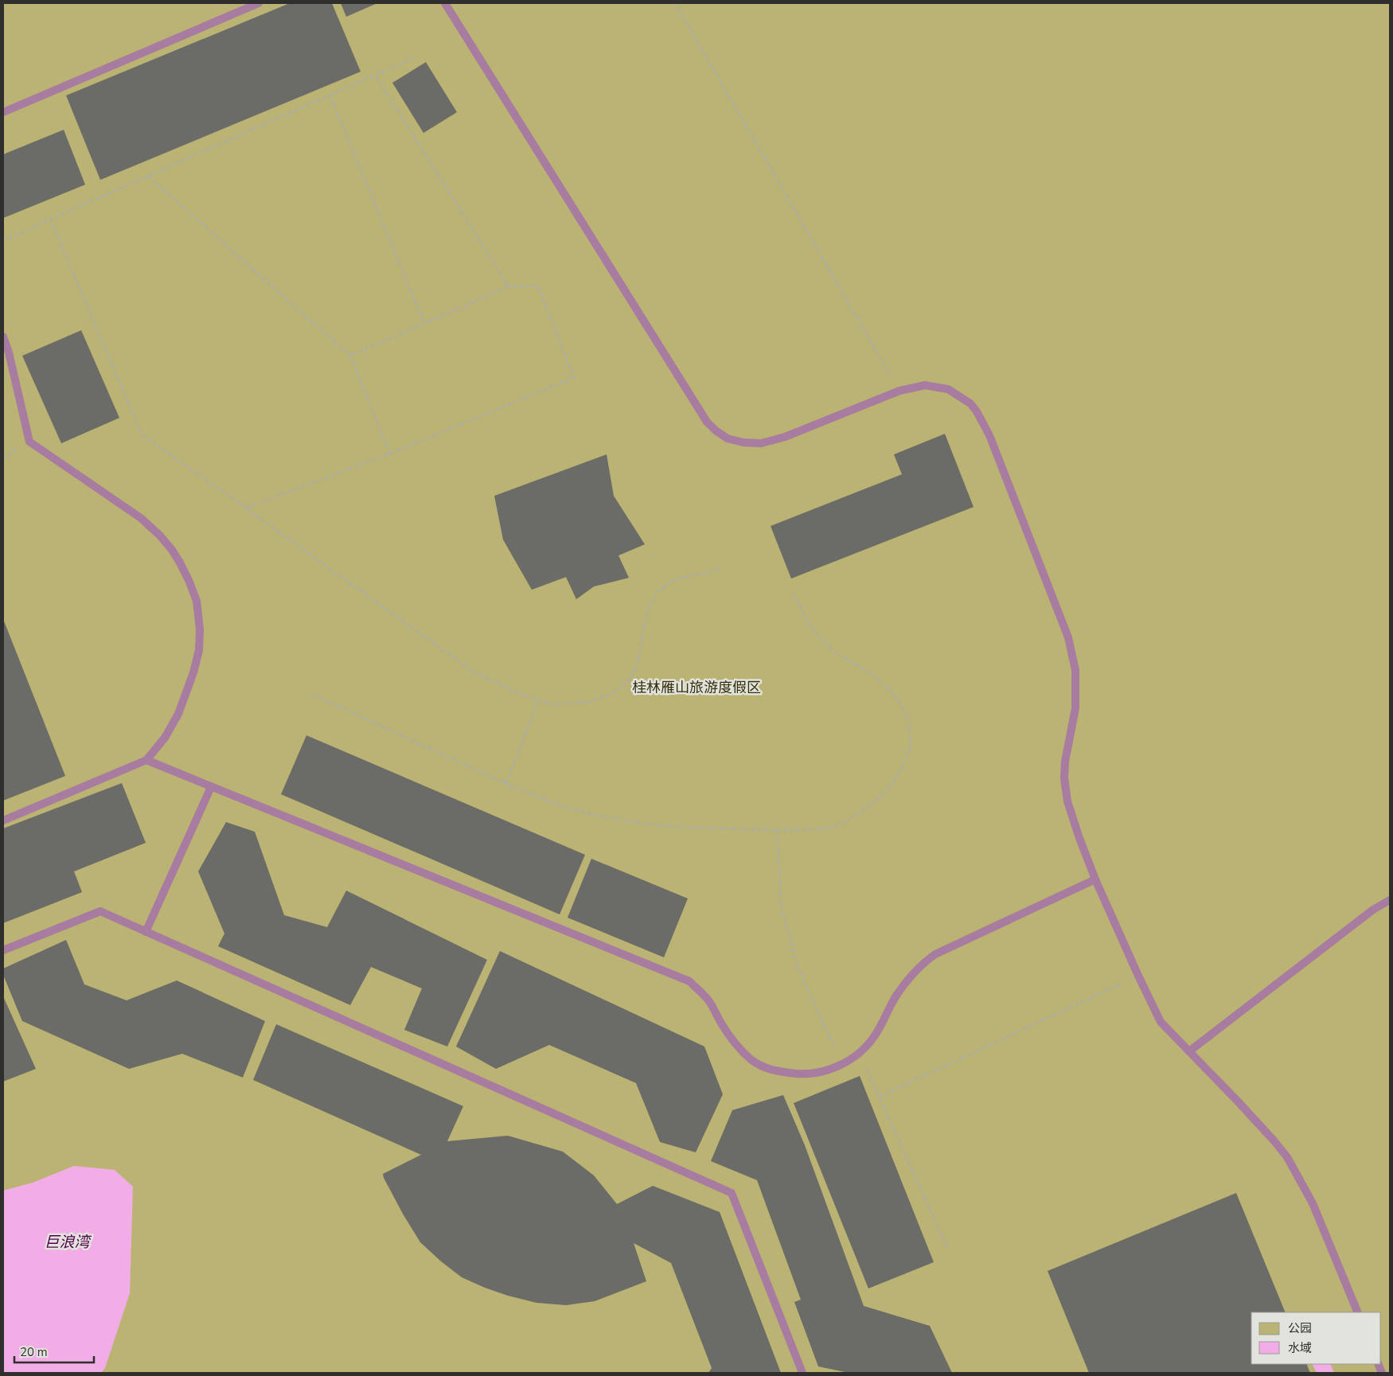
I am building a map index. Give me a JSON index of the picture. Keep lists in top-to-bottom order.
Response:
{
  "water": ["巨浪湾"],
  "parks": ["桂林雁山旅游度假区"],
  "legend": ["公园", "水域"],
  "scale_bar": "20 m"
}
